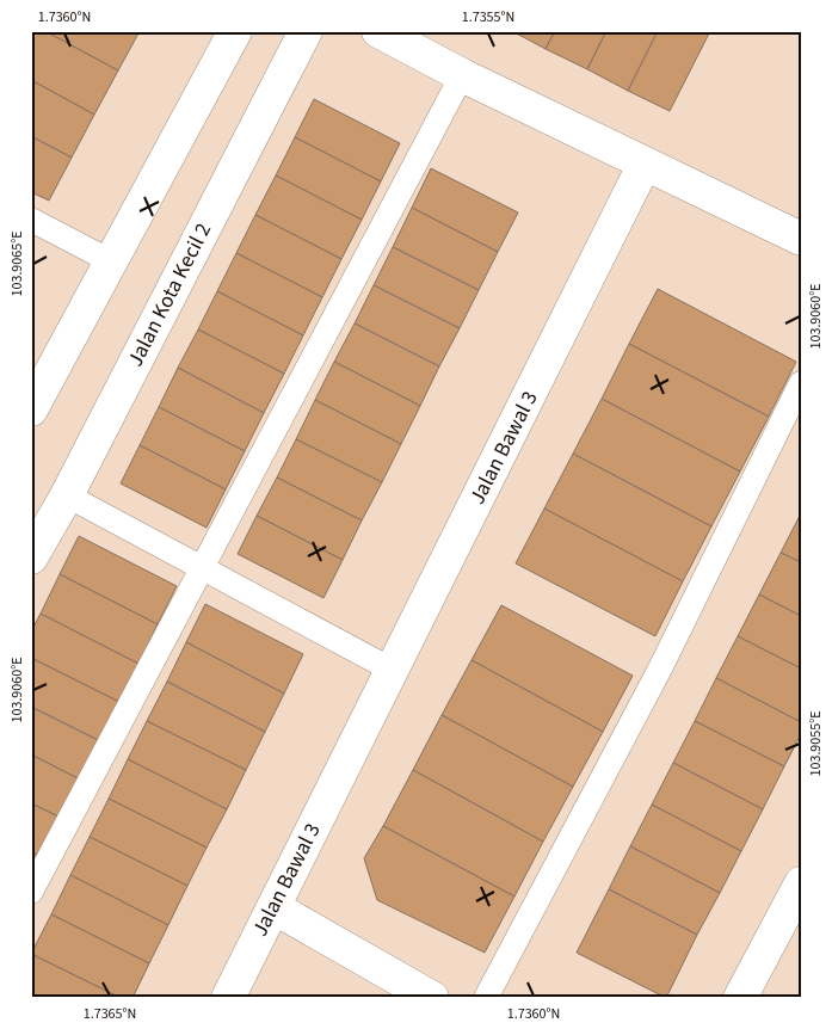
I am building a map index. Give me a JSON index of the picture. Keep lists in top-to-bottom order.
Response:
{
  "streets": {
    "street": ["Jalan Kota Kecil 2", "Jalan Bawal 3"]
  },
  "coordinates": [
    "1.7360°N",
    "1.7355°N",
    "103.9065°E",
    "103.9060°E",
    "103.9055°E",
    "1.7365°N"
  ]
}
